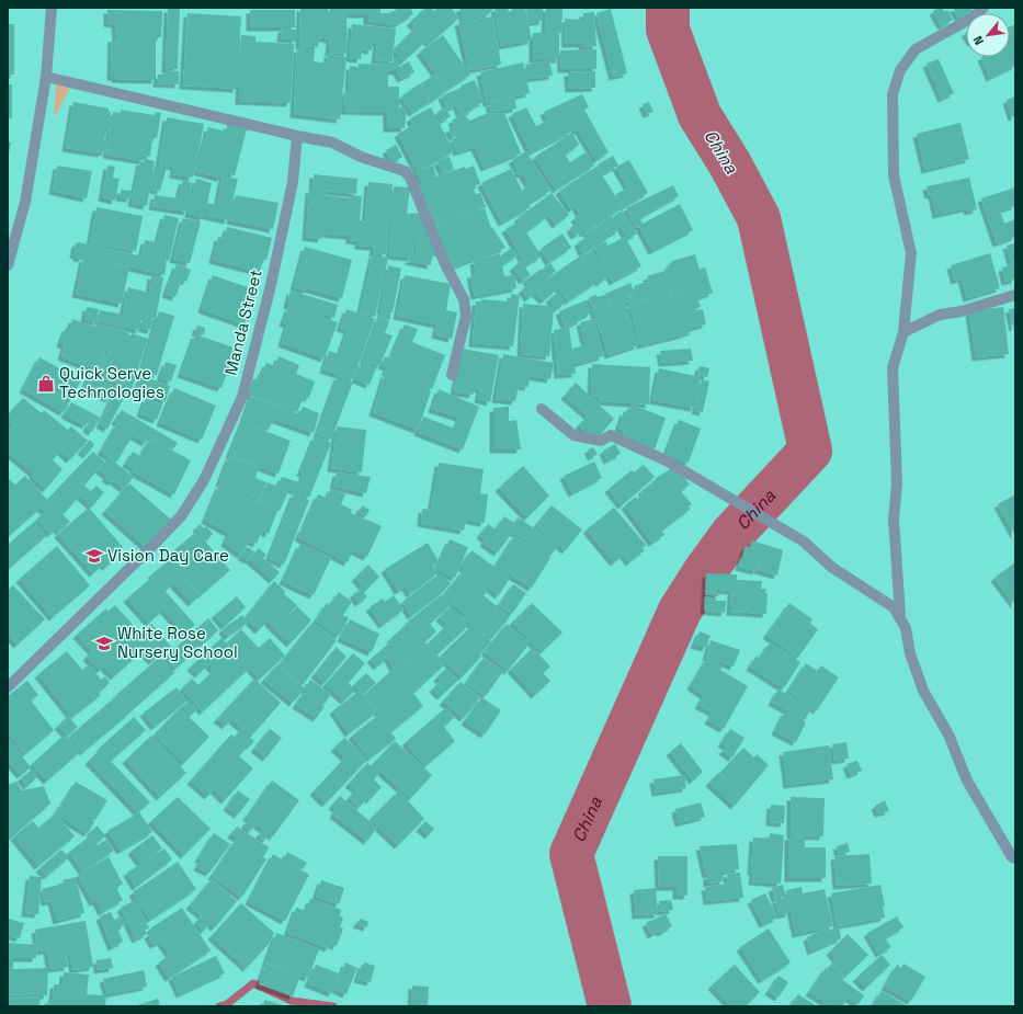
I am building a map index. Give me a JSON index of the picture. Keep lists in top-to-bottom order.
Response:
{
  "streets": {
    "street": ["Manda Street"]
  },
  "water": ["China"],
  "places": {
    "shop": ["Quick Serve Technologies"],
    "school or university": ["Vision Day Care", "White Rose Nursery School"]
  },
  "north": "bottom left"
}
